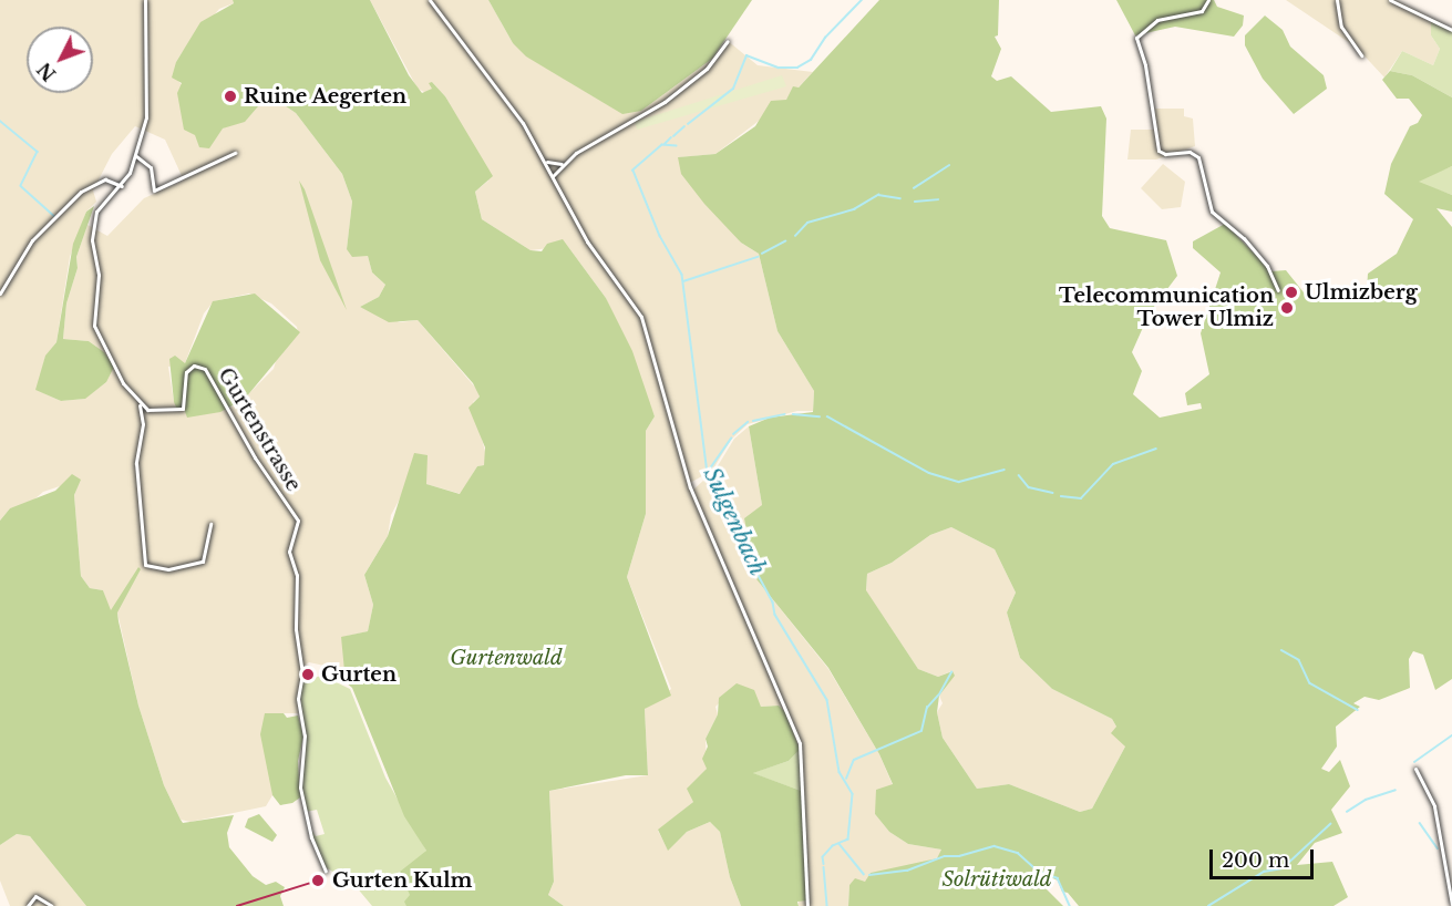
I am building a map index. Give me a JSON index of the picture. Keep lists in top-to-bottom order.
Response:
{
  "streets": {
    "street": ["Gurtenstrasse"]
  },
  "water": ["Sulgenbach"],
  "parks": ["Gurtenwald", "Solrütiwald"],
  "places": [
    "Ruine Aegerten",
    "Ulmizberg",
    "Telecommunication Tower Ulmiz",
    "Gurten",
    "Gurten Kulm"
  ],
  "scale_bar": "200 m",
  "north": "bottom left"
}
